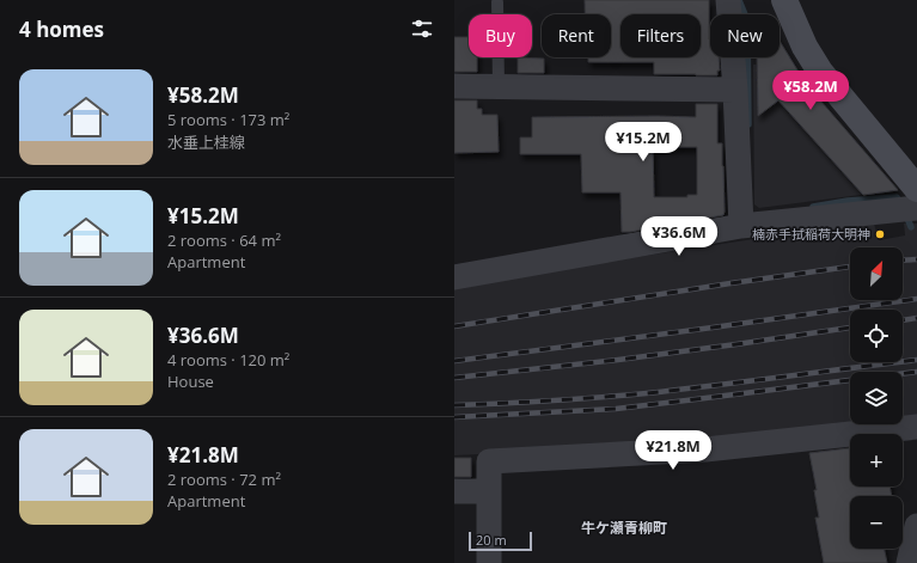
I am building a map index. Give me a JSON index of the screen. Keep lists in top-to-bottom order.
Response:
{
  "districts": ["牛ケ瀬青柳町"],
  "places": ["楠赤手拭稲荷大明神"],
  "scale_bar": "20 m",
  "north": "top right",
  "page": {
    "heading": "4 homes",
    "chip": [
      "Buy",
      "Rent",
      "Filters",
      "New"
    ],
    "list": [
      {
        "name": "¥58.2M",
        "note": "5 rooms · 173 m² · 水垂上桂線"
      },
      {
        "name": "¥15.2M",
        "note": "2 rooms · 64 m² · Apartment"
      },
      {
        "name": "¥36.6M",
        "note": "4 rooms · 120 m² · House"
      },
      {
        "name": "¥21.8M",
        "note": "2 rooms · 72 m² · Apartment"
      }
    ],
    "price": [
      "¥58.2M",
      "¥15.2M",
      "¥36.6M",
      "¥21.8M"
    ],
    "map_buttons": ["+", "−"],
    "scale": "20 m"
  }
}
